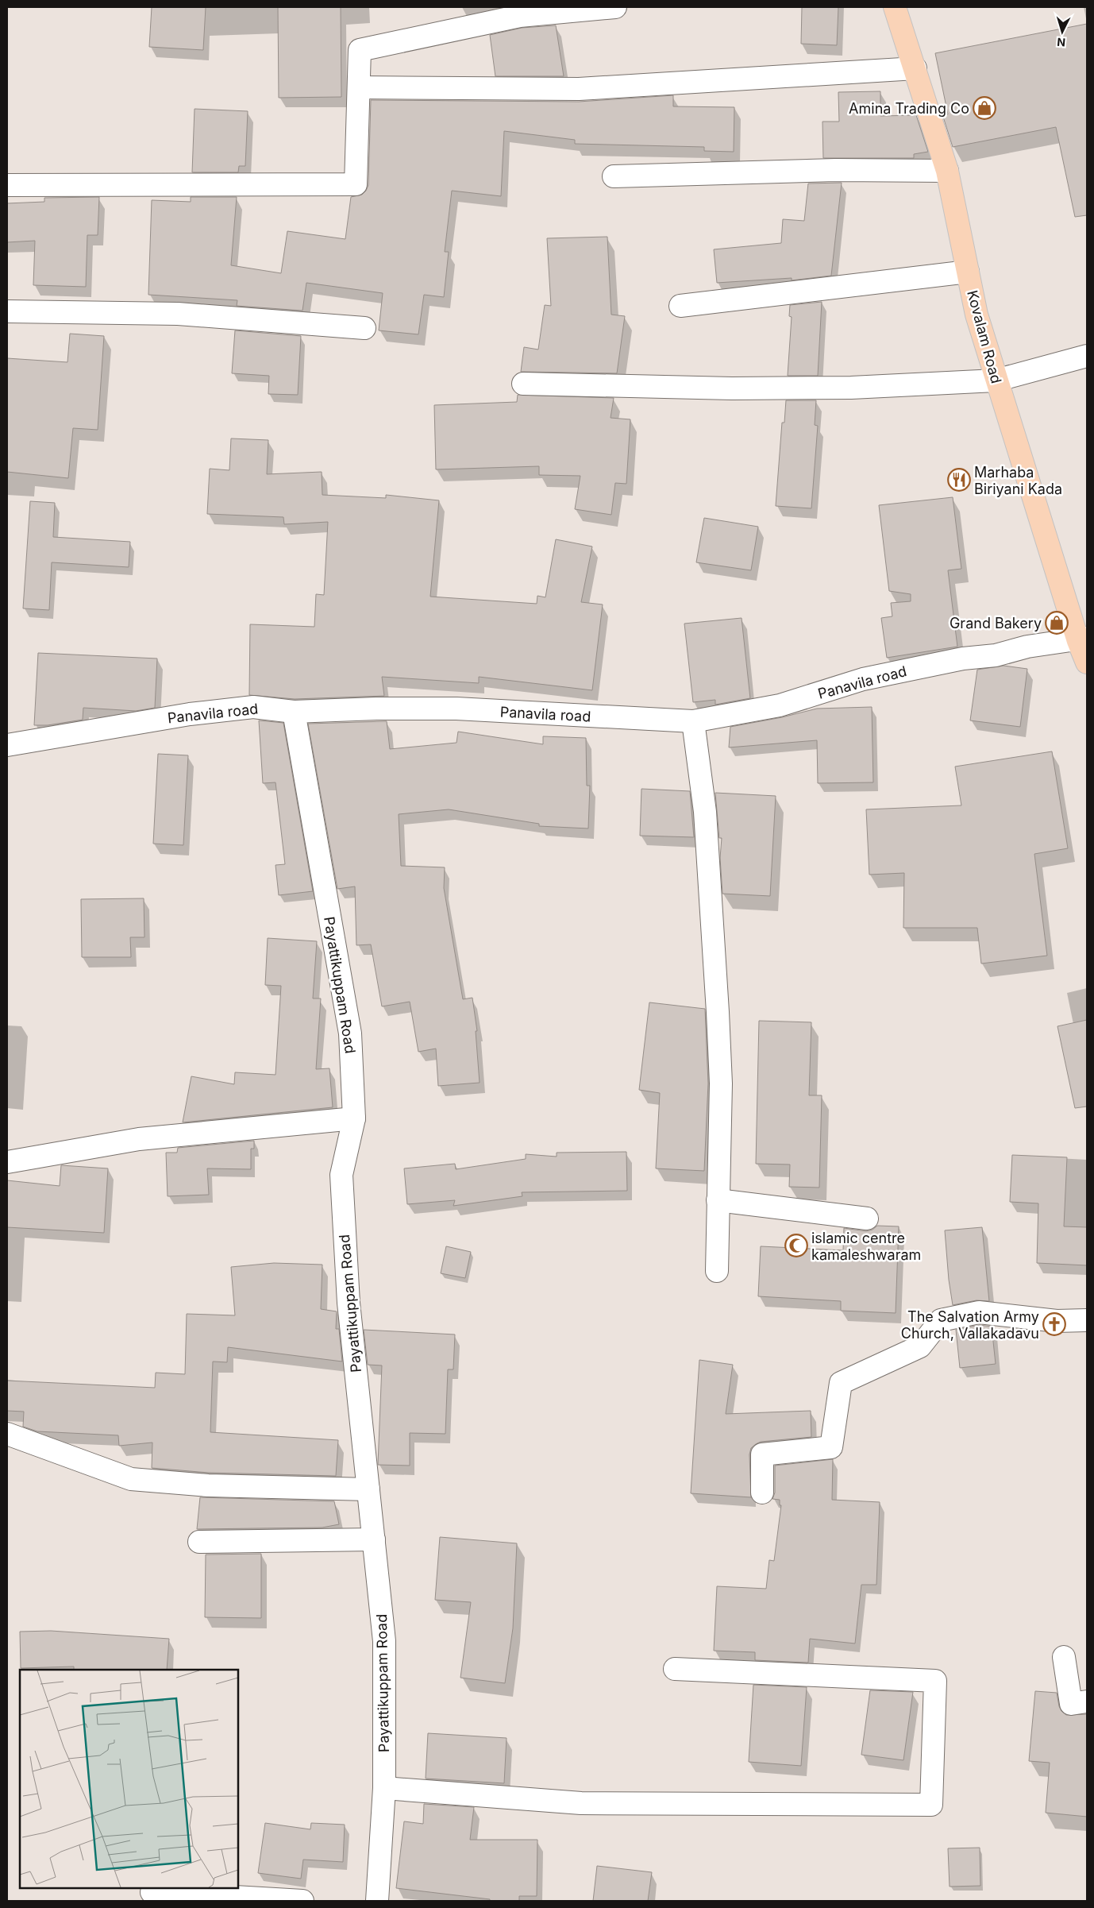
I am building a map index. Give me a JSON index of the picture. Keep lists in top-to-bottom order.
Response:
{
  "streets": {
    "main road": ["Kovalam Road"],
    "street": ["Panavila road", "Payattikuppam Road"]
  },
  "crossings": [
    ["Kovalam Road", "Panavila road"],
    ["Panavila road", "Payattikuppam Road"]
  ],
  "places": {
    "shop": ["Amina Trading Co", "Grand Bakery"],
    "restaurant": ["Marhaba Biriyani Kada"],
    "mosque": ["islamic centre kamaleshwaram"],
    "church": ["The Salvation Army Church, Vallakadavu"]
  },
  "north": "bottom"
}
